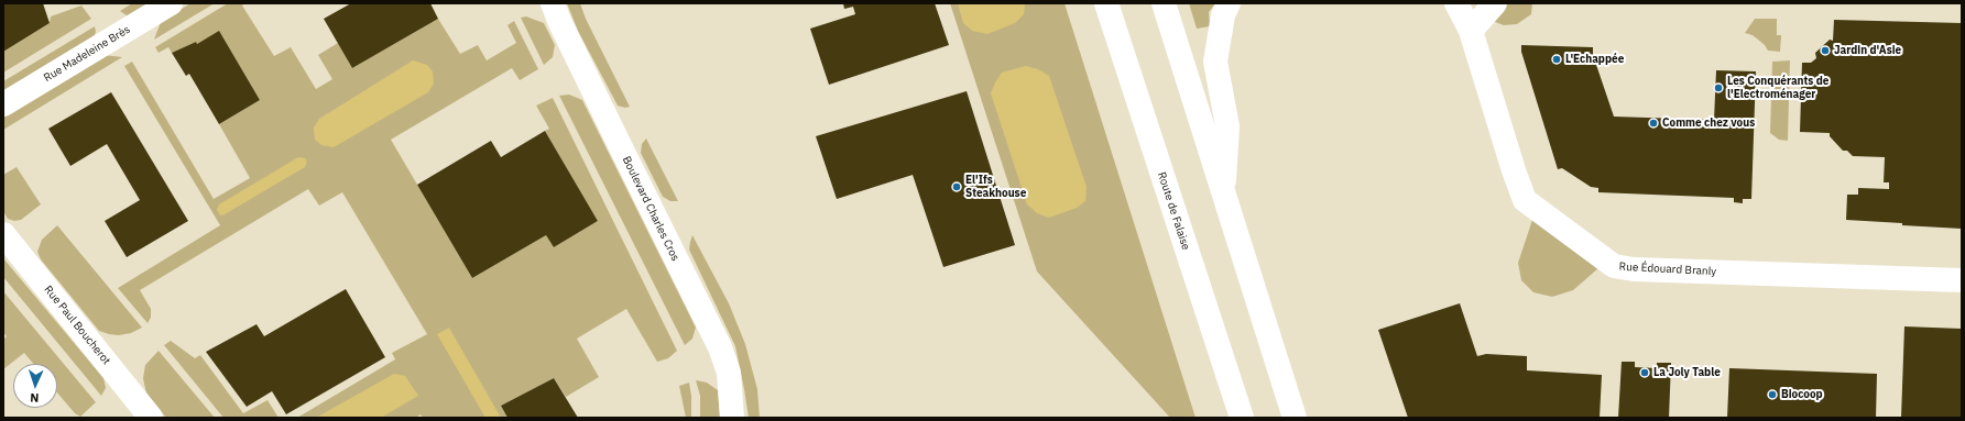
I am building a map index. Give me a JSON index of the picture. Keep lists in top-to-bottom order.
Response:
{
  "streets": {
    "main road": [
      "Rue Madeleine Brès",
      "Boulevard Charles Cros",
      "Route de Falaise",
      "Rue Édouard Branly",
      "Rue Paul Boucherot"
    ]
  },
  "places": [
    "Jardin d'Asie",
    "L'Echappée",
    "Les Conquérants de l'Electroménager",
    "Comme chez vous",
    "El'Ifs Steakhouse",
    "La Joly Table",
    "Biocoop"
  ],
  "north": "bottom"
}
